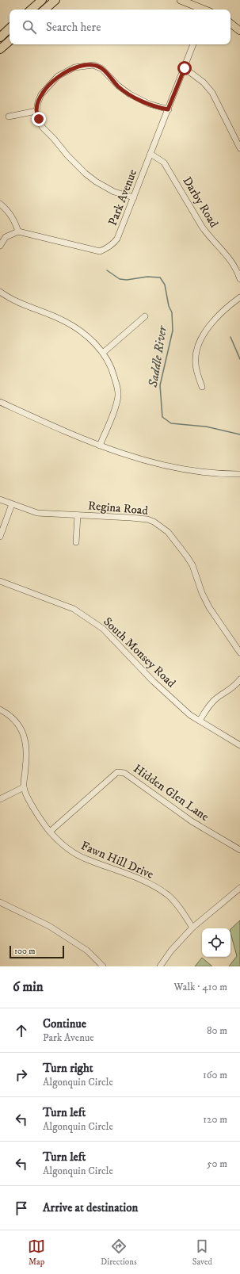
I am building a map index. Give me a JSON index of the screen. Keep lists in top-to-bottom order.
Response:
{
  "streets": {
    "street": [
      "Park Avenue",
      "Darby Road",
      "Regina Road",
      "South Monsey Road",
      "Hidden Glen Lane",
      "Fawn Hill Drive"
    ]
  },
  "crossings": [
    ["Park Avenue", "Darby Road"],
    ["Hidden Glen Lane", "Fawn Hill Drive"]
  ],
  "water": ["Saddle River"],
  "scale_bar": "100 m",
  "page": {
    "search": "Search here",
    "scale": "100 m",
    "heading": ["6 min", "Walk · 410 m"],
    "list": [
      ["Continue", "Park Avenue", "80 m"],
      ["Turn right", "Algonquin Circle", "160 m"],
      ["Turn left", "Algonquin Circle", "120 m"],
      ["Turn left", "Algonquin Circle", "50 m"],
      "Arrive at destination"
    ],
    "nav": ["Map", "Directions", "Saved"]
  }
}
